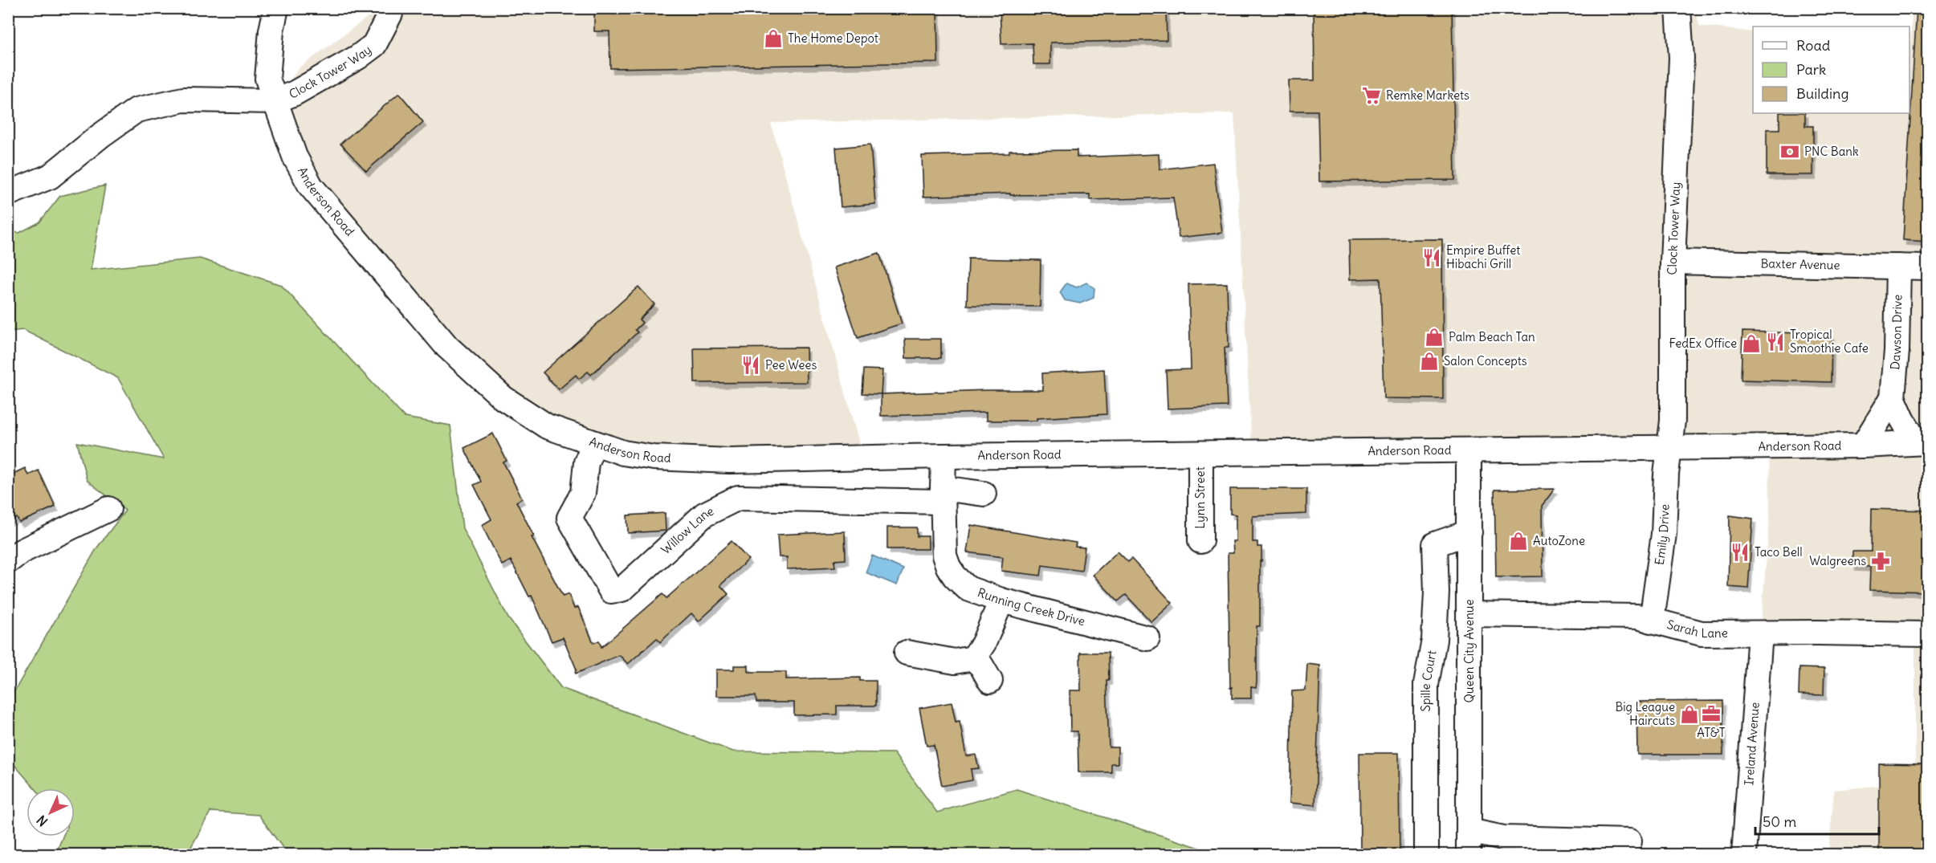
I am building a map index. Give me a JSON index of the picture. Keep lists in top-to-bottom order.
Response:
{
  "streets": {
    "street": [
      "Clock Tower Way",
      "Anderson Road",
      "Baxter Avenue",
      "Dawson Drive",
      "Lynn Street",
      "Willow Lane",
      "Emily Drive",
      "Running Creek Drive",
      "Sarah Lane",
      "Queen City Avenue",
      "Spille Court",
      "Ireland Avenue"
    ]
  },
  "crossings": [
    ["Clock Tower Way", "Anderson Road"],
    ["Clock Tower Way", "Baxter Avenue"],
    ["Clock Tower Way", "Emily Drive"],
    ["Anderson Road", "Dawson Drive"],
    ["Anderson Road", "Lynn Street"],
    ["Anderson Road", "Willow Lane"],
    ["Anderson Road", "Emily Drive"],
    ["Anderson Road", "Running Creek Drive"],
    ["Anderson Road", "Queen City Avenue"],
    ["Baxter Avenue", "Dawson Drive"],
    ["Willow Lane", "Running Creek Drive"],
    ["Emily Drive", "Sarah Lane"],
    ["Sarah Lane", "Queen City Avenue"],
    ["Sarah Lane", "Ireland Avenue"],
    ["Queen City Avenue", "Spille Court"]
  ],
  "places": {
    "shop": [
      "The Home Depot",
      "Palm Beach Tan",
      "FedEx Office",
      "Salon Concepts",
      "AutoZone",
      "Big League Haircuts"
    ],
    "supermarket": ["Remke Markets"],
    "bank": ["PNC Bank"],
    "restaurant": [
      "Empire Buffet Hibachi Grill",
      "Tropical Smoothie Cafe",
      "Pee Wees",
      "Taco Bell"
    ],
    "pharmacy": ["Walgreens"],
    "office": ["AT&T"]
  },
  "legend": ["Road", "Park", "Building"],
  "scale_bar": "50 m",
  "north": "bottom left"
}
